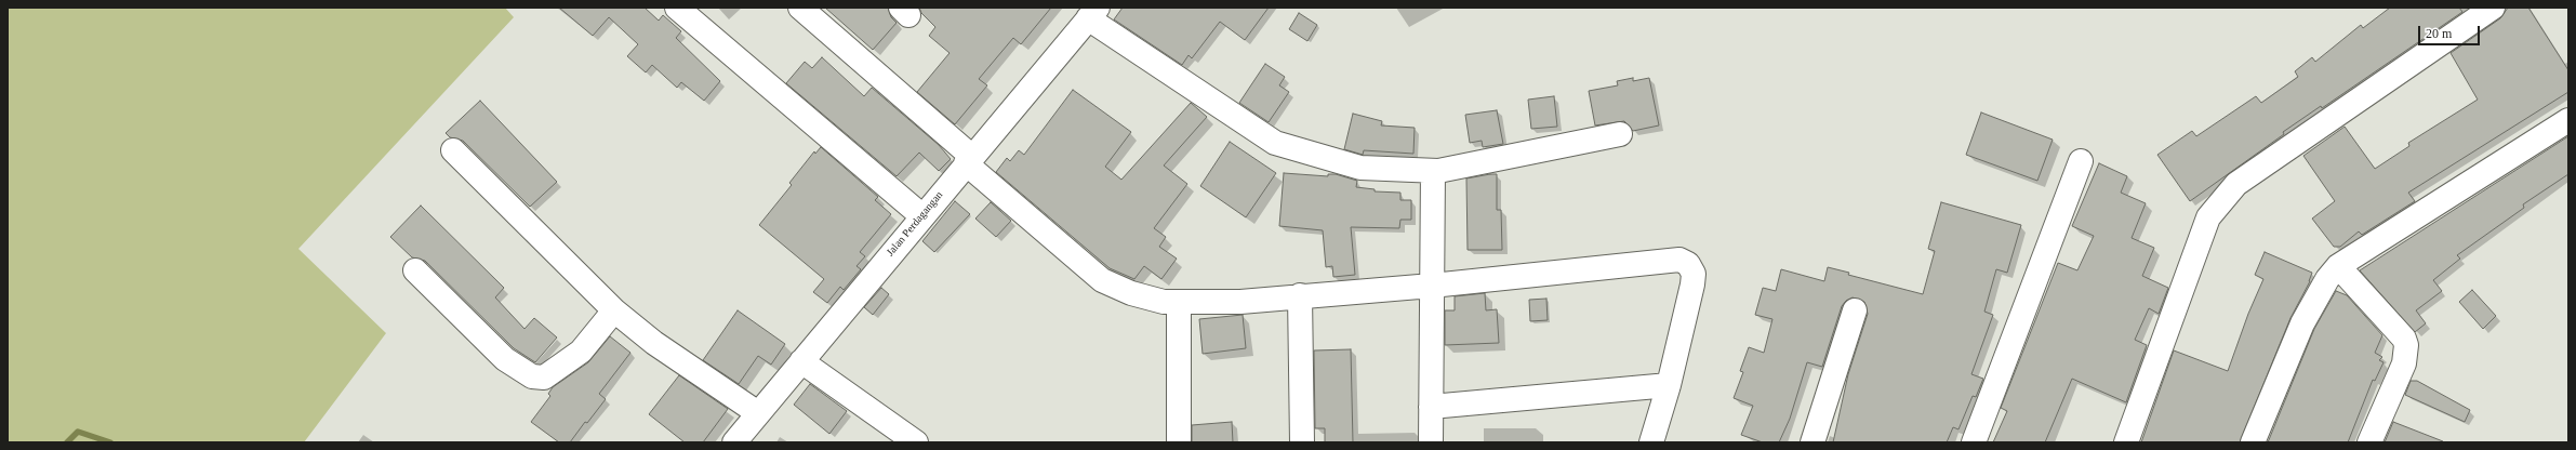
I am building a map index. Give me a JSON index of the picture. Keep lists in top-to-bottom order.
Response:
{
  "streets": {
    "street": ["Jalan Perdagangan"]
  },
  "scale_bar": "20 m"
}
